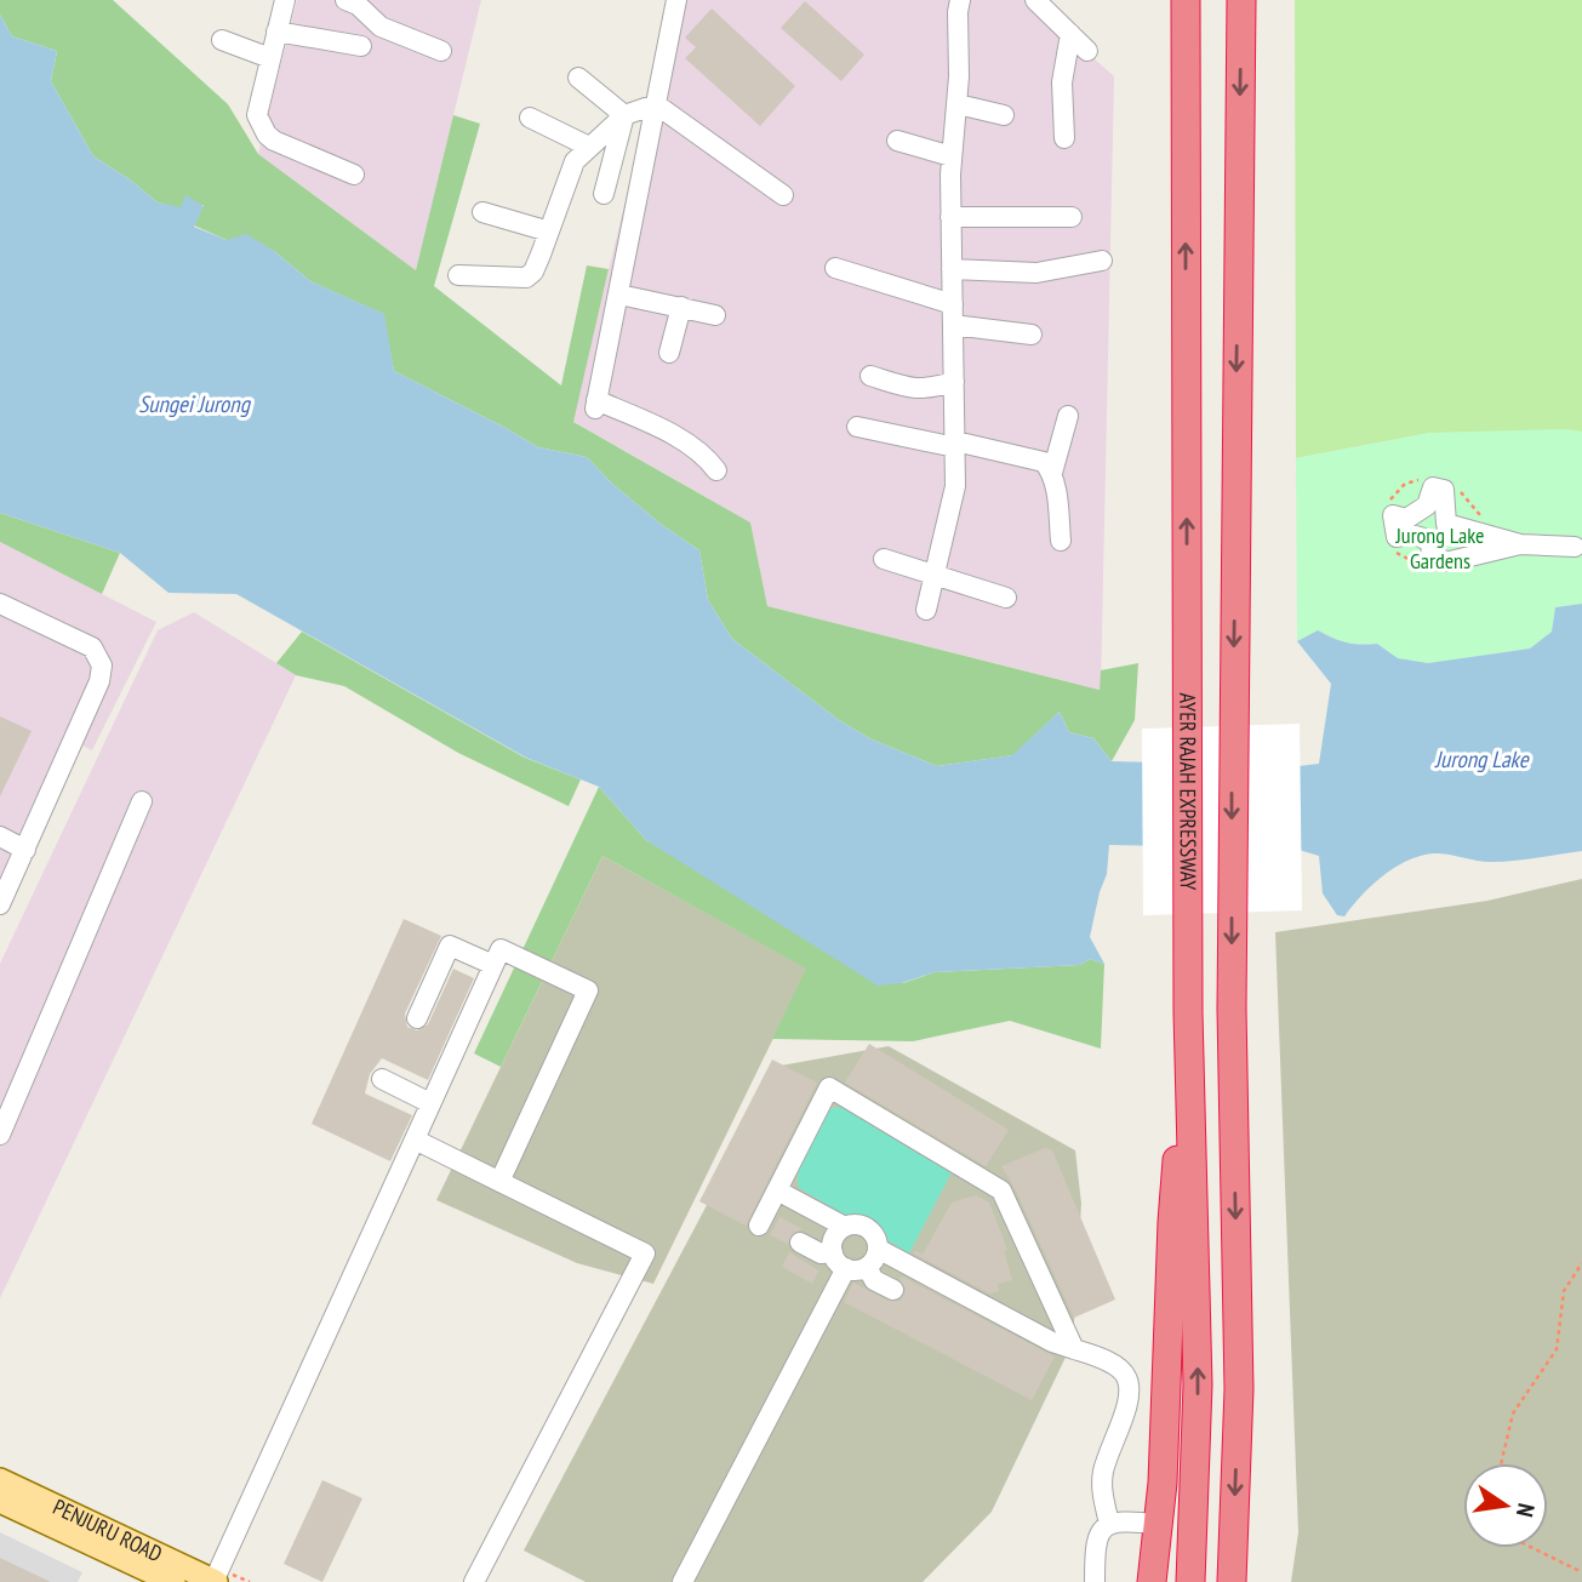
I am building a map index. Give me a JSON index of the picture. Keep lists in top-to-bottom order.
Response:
{
  "streets": {
    "highway": ["AYER RAJAH EXPRESSWAY"],
    "main road": ["PENJURU ROAD"]
  },
  "water": ["Sungei Jurong", "Jurong Lake"],
  "parks": ["Jurong Lake Gardens"],
  "north": "right"
}
